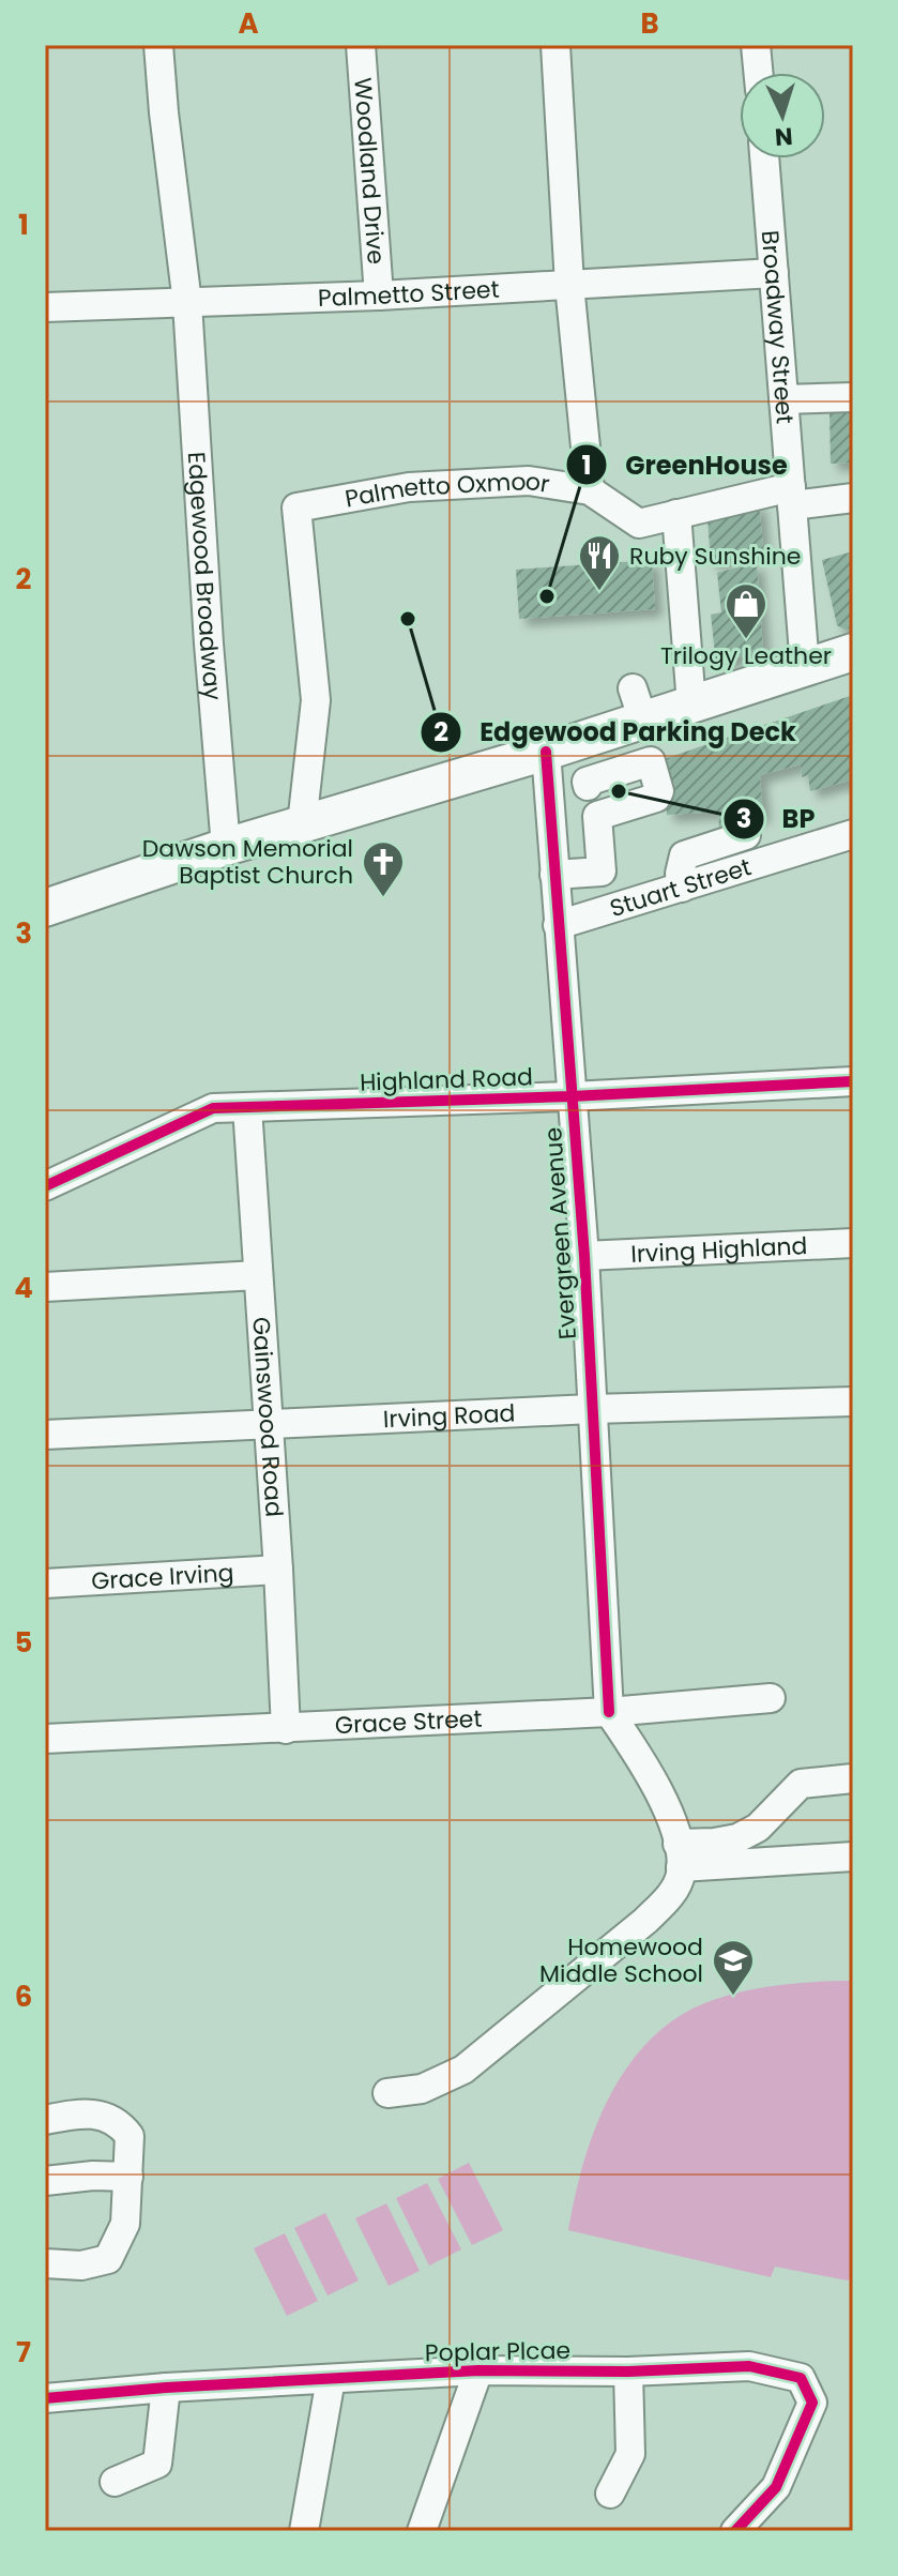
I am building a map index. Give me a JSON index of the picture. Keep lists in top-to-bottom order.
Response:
{
  "streets": {
    "street": [
      "Woodland Drive",
      "Palmetto Street",
      "Broadway Street",
      "Palmetto Oxmoor",
      "Edgewood Broadway",
      "Stuart Street",
      "Highland Road",
      "Evergreen Avenue",
      "Irving Highland",
      "Irving Road",
      "Gainswood Road",
      "Grace Irving",
      "Grace Street",
      "Poplar Plcae"
    ]
  },
  "crossings": [
    ["Woodland Drive", "Palmetto Street"],
    ["Palmetto Street", "Broadway Street"],
    ["Palmetto Street", "Edgewood Broadway"],
    ["Stuart Street", "Evergreen Avenue"],
    ["Highland Road", "Evergreen Avenue"],
    ["Highland Road", "Gainswood Road"],
    ["Evergreen Avenue", "Irving Highland"],
    ["Evergreen Avenue", "Irving Road"],
    ["Evergreen Avenue", "Grace Street"],
    ["Irving Road", "Gainswood Road"],
    ["Gainswood Road", "Grace Irving"],
    ["Gainswood Road", "Grace Street"]
  ],
  "places": {
    "restaurant": ["Ruby Sunshine"],
    "other": ["GreenHouse", "Edgewood Parking Deck", "BP"],
    "shop": ["Trilogy Leather"],
    "church": ["Dawson Memorial Baptist Church"],
    "school or university": ["Homewood Middle School"]
  },
  "north": "bottom",
  "grid": {
    "columns": ["A", "B"],
    "rows": [
      "1",
      "2",
      "3",
      "4",
      "5",
      "6",
      "7"
    ]
  }
}
